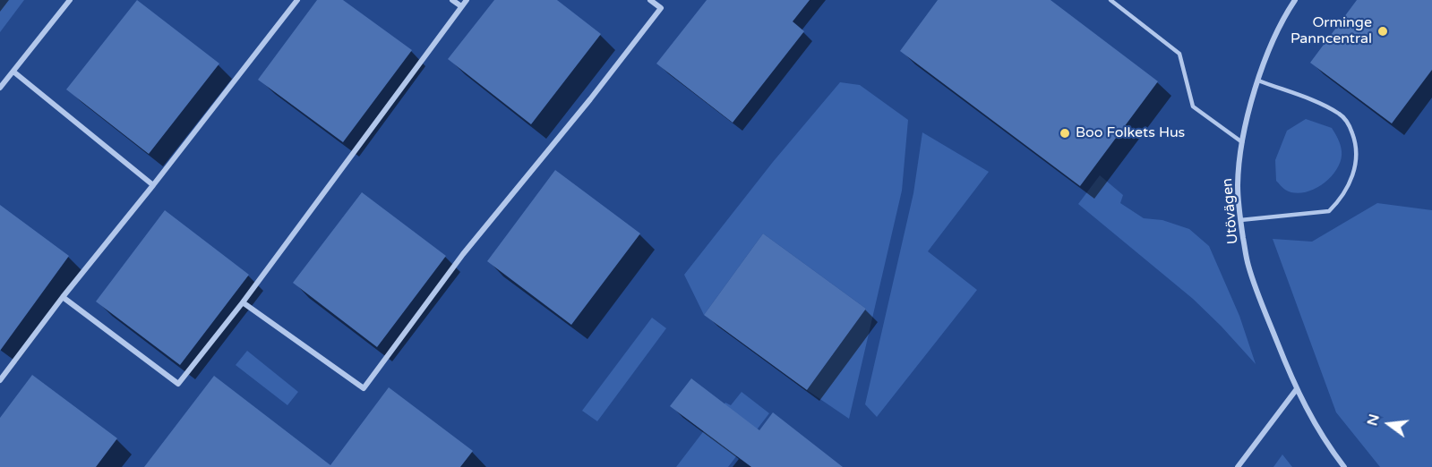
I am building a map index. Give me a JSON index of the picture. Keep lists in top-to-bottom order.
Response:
{
  "streets": {
    "street": ["Utövägen"]
  },
  "places": ["Orminge Panncentral", "Boo Folkets Hus"],
  "north": "left"
}
